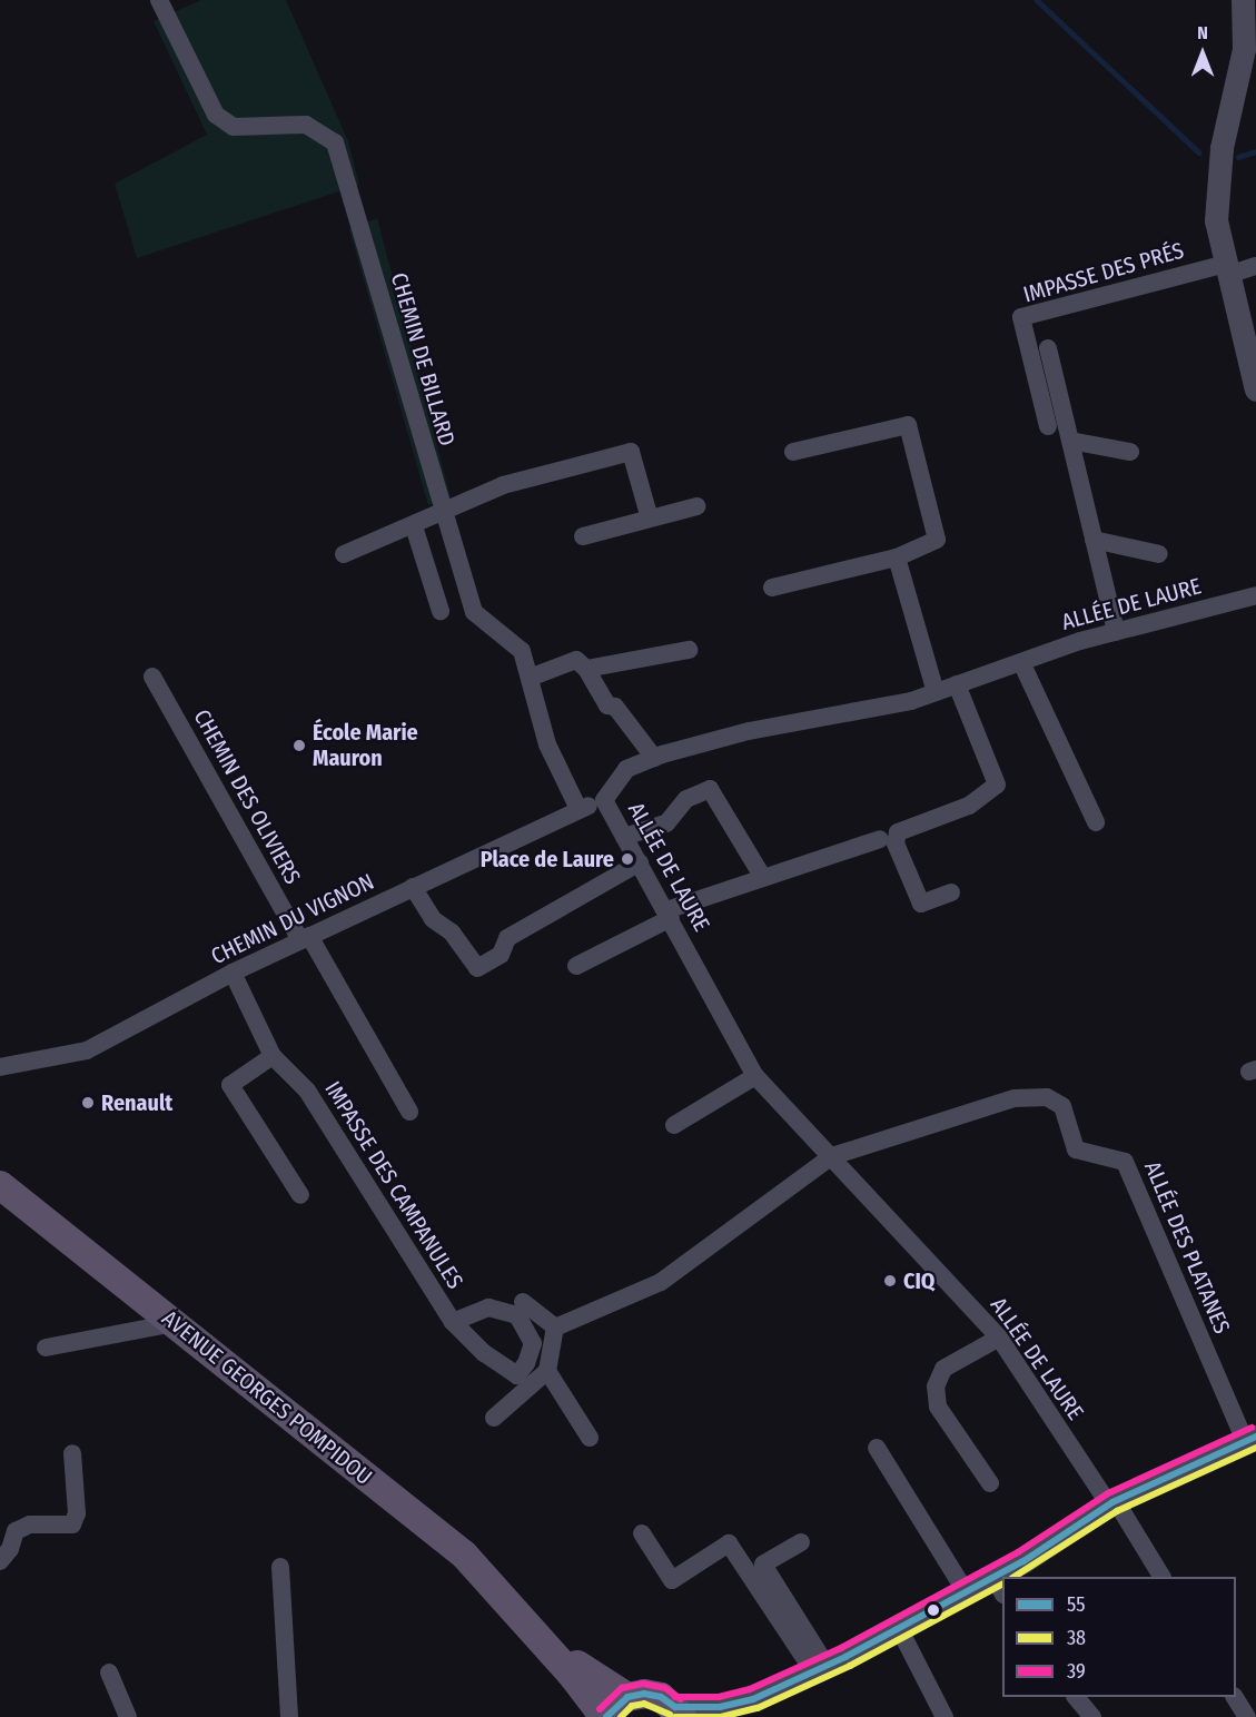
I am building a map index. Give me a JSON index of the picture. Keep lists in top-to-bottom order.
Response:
{
  "streets": {
    "main road": ["AVENUE GEORGES POMPIDOU"],
    "street": [
      "IMPASSE DES PRÉS",
      "CHEMIN DE BILLARD",
      "ALLÉE DE LAURE",
      "CHEMIN DES OLIVIERS",
      "CHEMIN DU VIGNON",
      "IMPASSE DES CAMPANULES",
      "ALLÉE DES PLATANES"
    ]
  },
  "crossings": [
    ["CHEMIN DE BILLARD", "CHEMIN DU VIGNON"],
    ["ALLÉE DE LAURE", "CHEMIN DU VIGNON"],
    ["ALLÉE DE LAURE", "ALLÉE DES PLATANES"],
    ["CHEMIN DES OLIVIERS", "CHEMIN DU VIGNON"],
    ["CHEMIN DU VIGNON", "IMPASSE DES CAMPANULES"]
  ],
  "places": [
    "École Marie Mauron",
    "Place de Laure",
    "Renault",
    "CIQ"
  ],
  "lines": ["transit line 39", "transit line 55", "transit line 38"],
  "legend": ["55", "38", "39"],
  "north": "top"
}
